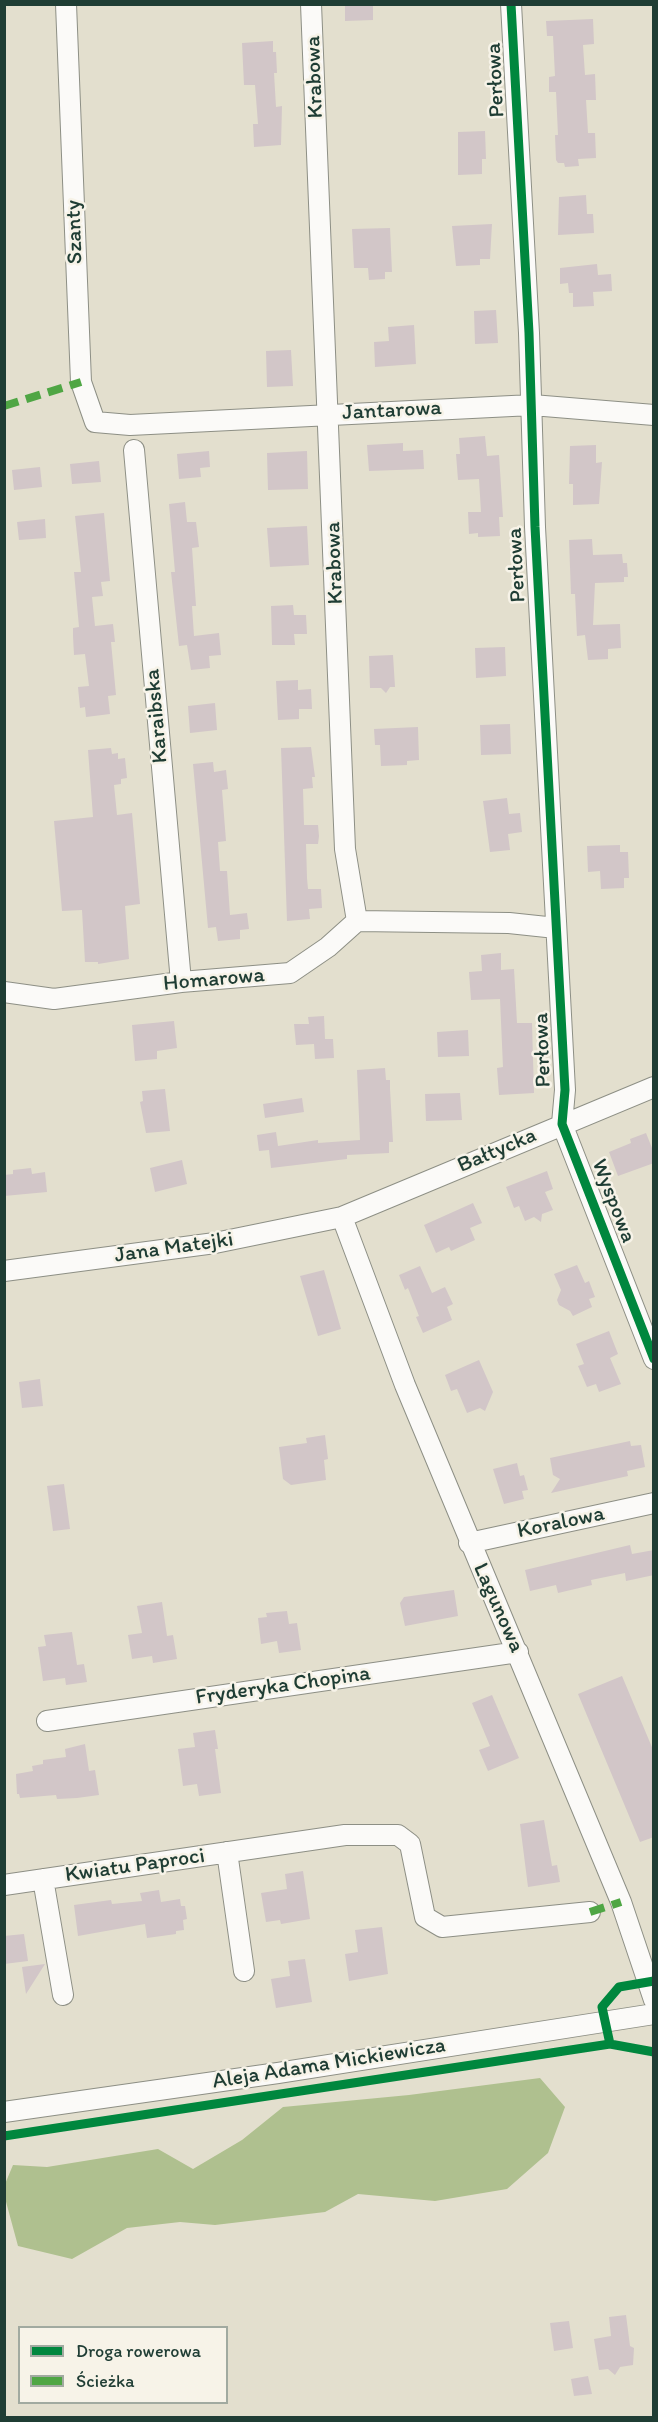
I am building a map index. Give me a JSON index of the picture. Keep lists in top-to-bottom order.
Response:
{
  "streets": {
    "street": [
      "Krabowa",
      "Perłowa",
      "Szanty",
      "Jantarowa",
      "Karaibska",
      "Homarowa",
      "Bałtycka",
      "Wyspowa",
      "Jana Matejki",
      "Koralowa",
      "Lagunowa",
      "Fryderyka Chopina",
      "Kwiatu Paproci",
      "Aleja Adama Mickiewicza"
    ]
  },
  "crossings": [
    ["Krabowa", "Jantarowa"],
    ["Krabowa", "Homarowa"],
    ["Perłowa", "Jantarowa"],
    ["Perłowa", "Bałtycka"],
    ["Perłowa", "Wyspowa"],
    ["Szanty", "Jantarowa"],
    ["Karaibska", "Homarowa"],
    ["Bałtycka", "Wyspowa"],
    ["Bałtycka", "Jana Matejki"],
    ["Bałtycka", "Lagunowa"],
    ["Jana Matejki", "Lagunowa"],
    ["Koralowa", "Lagunowa"],
    ["Lagunowa", "Fryderyka Chopina"]
  ],
  "legend": ["Droga rowerowa", "Ścieżka"]
}
